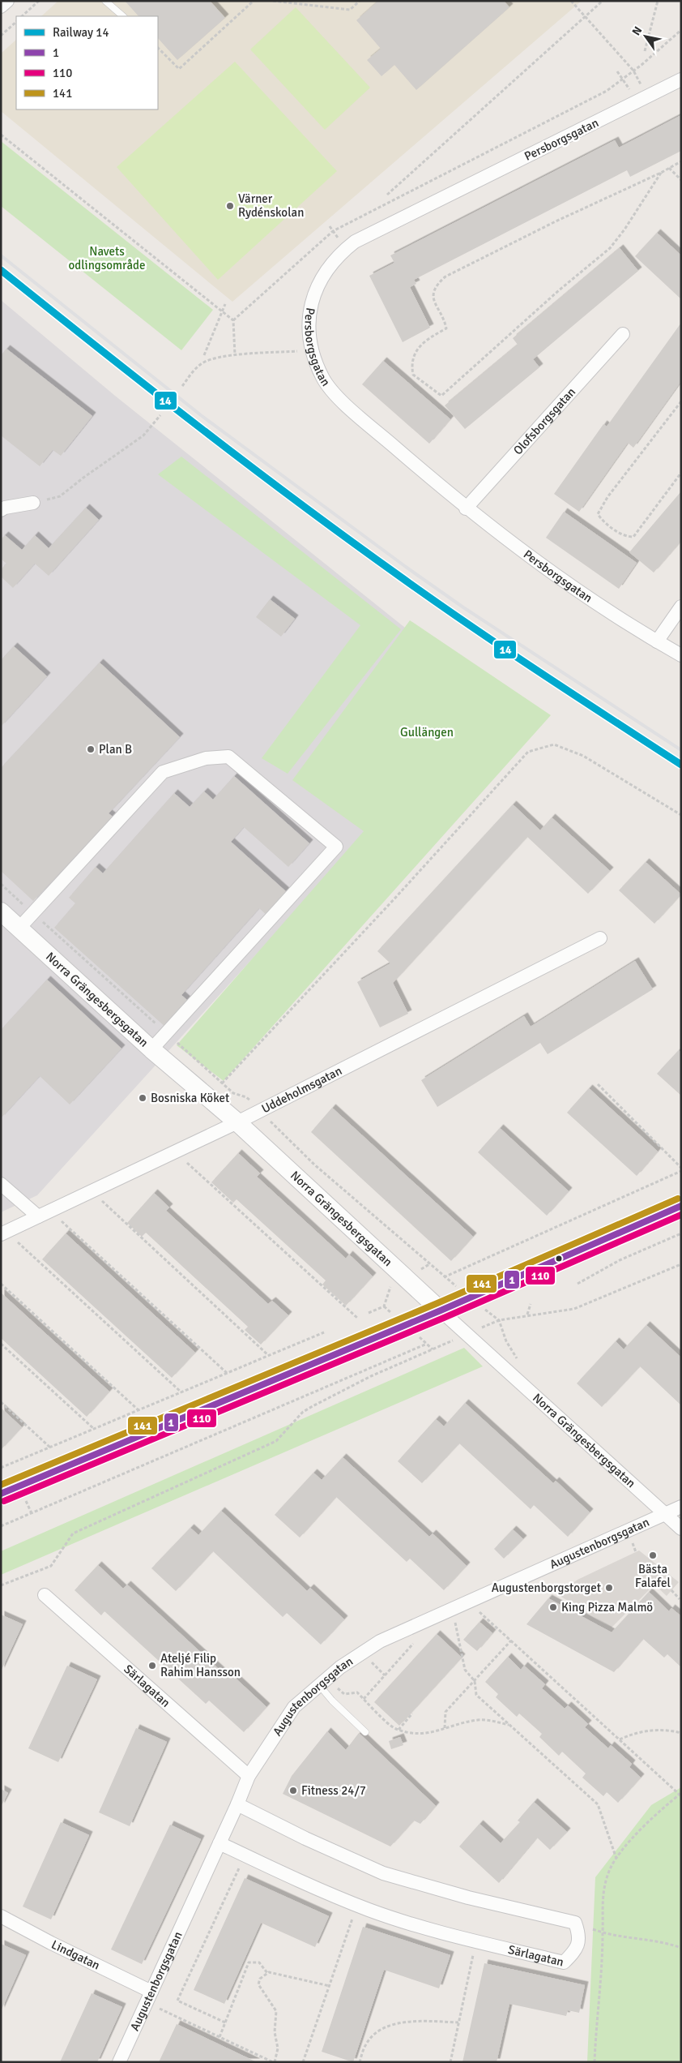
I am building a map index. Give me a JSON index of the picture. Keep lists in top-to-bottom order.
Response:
{
  "streets": {
    "street": [
      "Persborgsgatan",
      "Olofsborgsgatan",
      "Norra Grängesbergsgatan",
      "Uddeholmsgatan",
      "Augustenborgsgatan",
      "Särlagatan",
      "Lindgatan"
    ]
  },
  "crossings": [
    ["Persborgsgatan", "Olofsborgsgatan"],
    ["Norra Grängesbergsgatan", "Uddeholmsgatan"],
    ["Norra Grängesbergsgatan", "Augustenborgsgatan"],
    ["Augustenborgsgatan", "Särlagatan"],
    ["Augustenborgsgatan", "Lindgatan"]
  ],
  "parks": ["Navets odlingsområde", "Gullängen"],
  "places": [
    "Värner Rydénskolan",
    "Plan B",
    "Bosniska Köket",
    "Bästa Falafel",
    "Augustenborgstorget",
    "King Pizza Malmö",
    "Ateljé Filip Rahim Hansson",
    "Fitness 24/7"
  ],
  "lines": [
    "rail line 14",
    "transit line 141",
    "transit line 1",
    "transit line 110"
  ],
  "legend": [
    "Railway 14",
    "1",
    "110",
    "141"
  ],
  "north": "top left"
}
